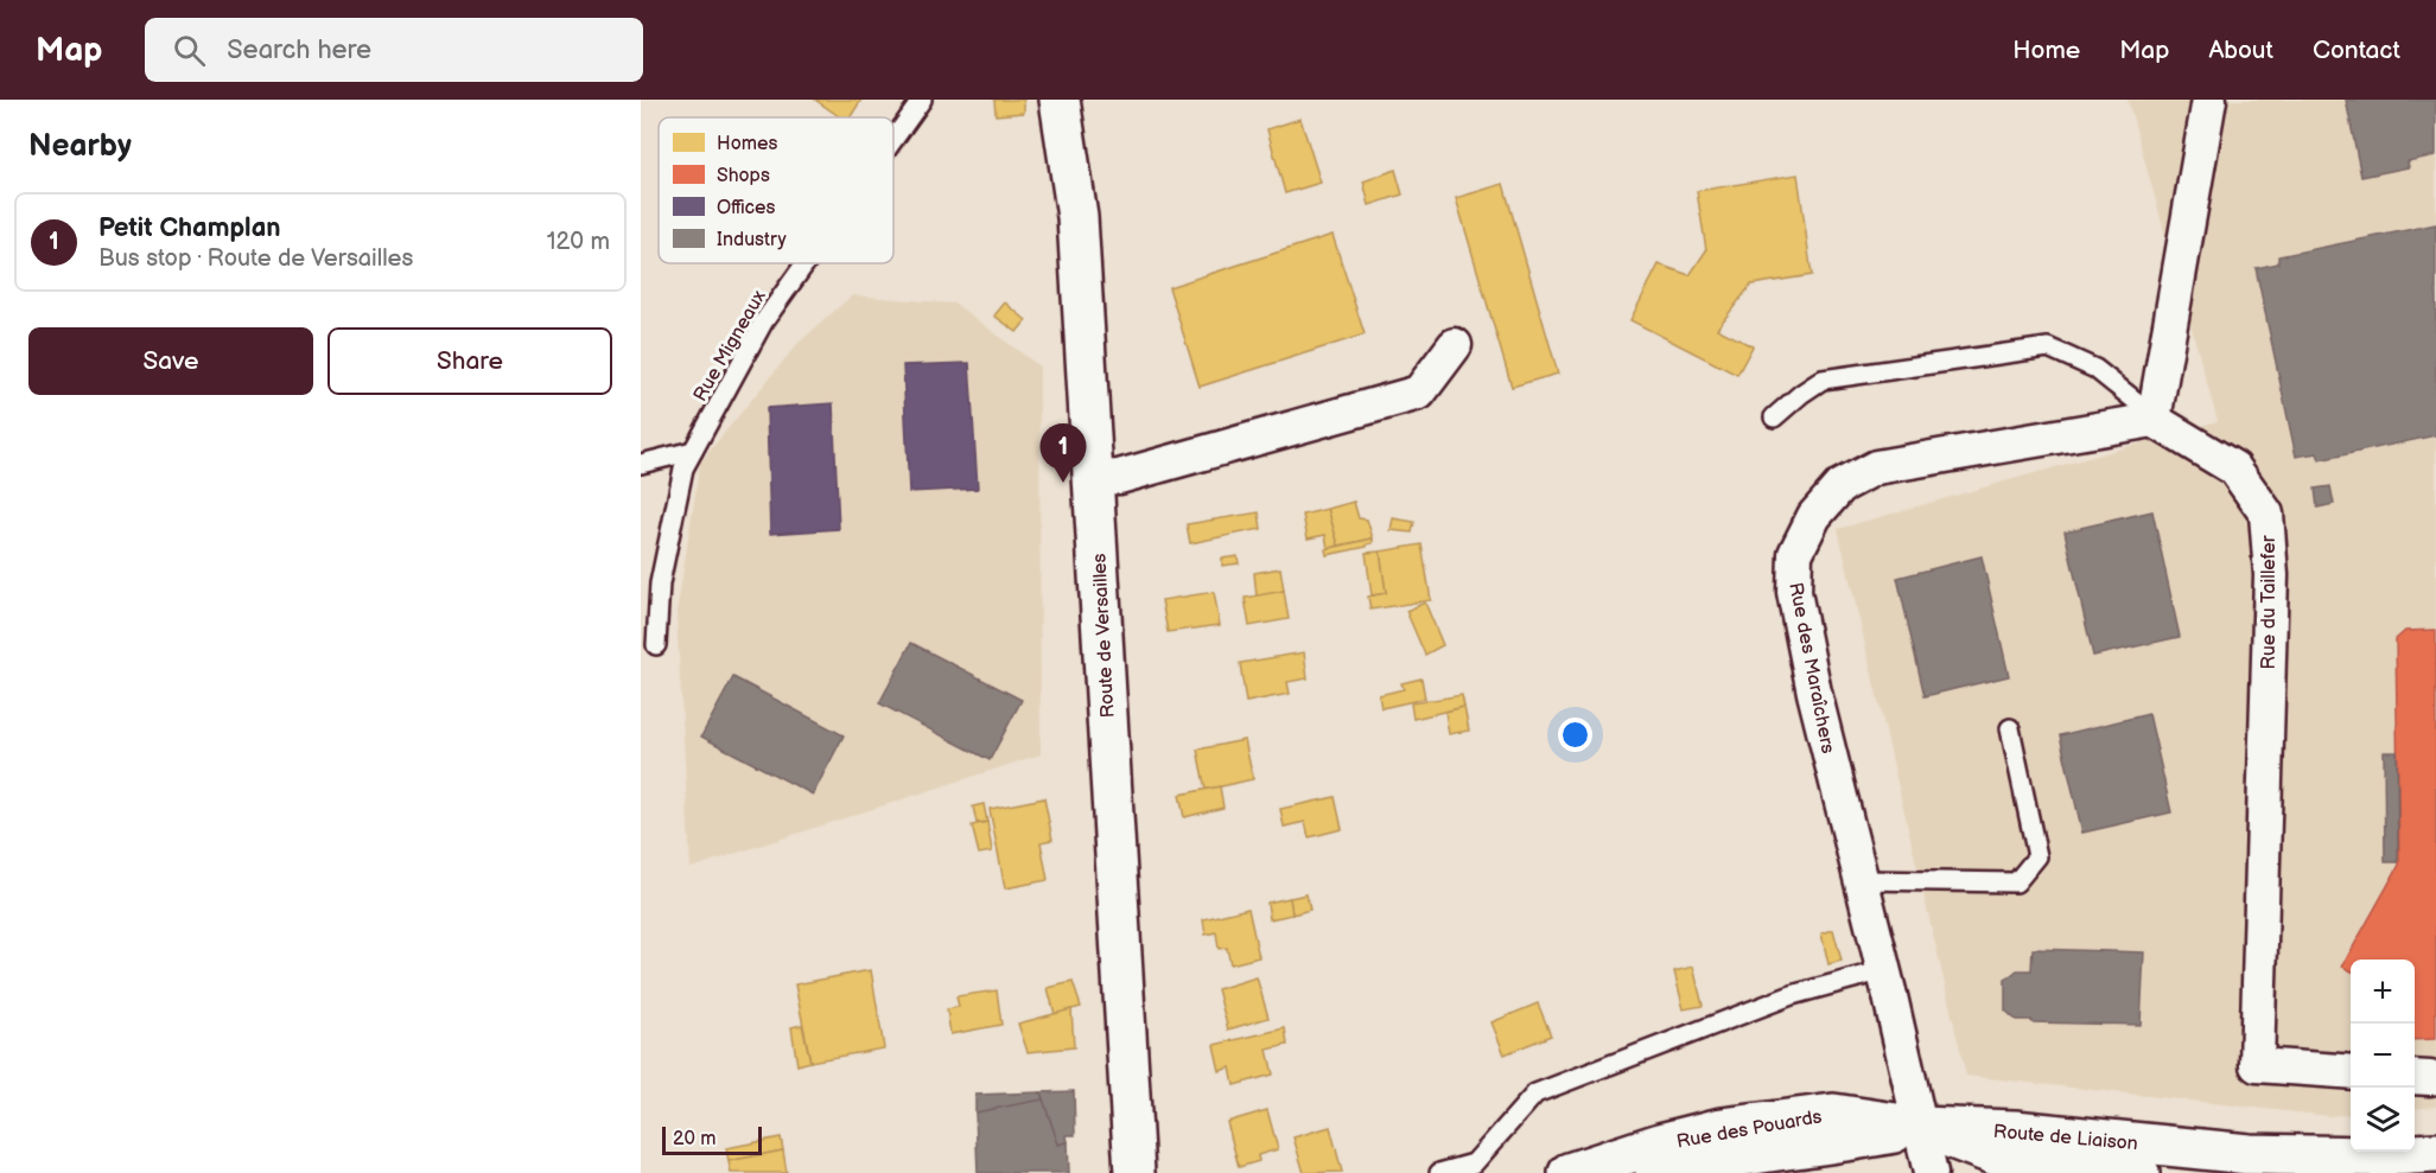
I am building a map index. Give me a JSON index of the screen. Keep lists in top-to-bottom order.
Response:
{
  "streets": {
    "street": [
      "Rue du Taillefer",
      "Route de Versailles",
      "Rue des Maraîchers",
      "Rue des Pouards",
      "Route de Liaison"
    ],
    "lane": ["Rue Migneaux"]
  },
  "crossings": [
    ["Rue du Taillefer", "Rue des Maraîchers"],
    ["Rue des Maraîchers", "Rue des Pouards"],
    ["Rue des Maraîchers", "Route de Liaison"],
    ["Rue des Pouards", "Route de Liaison"]
  ],
  "legend": [
    "Homes",
    "Shops",
    "Offices",
    "Industry"
  ],
  "scale_bar": "20 m",
  "page": {
    "header": "Map",
    "search": "Search here",
    "nav": [
      "Home",
      "Map",
      "About",
      "Contact"
    ],
    "heading": "Nearby",
    "list": [
      {
        "mark": "1",
        "name": "Petit Champlan",
        "note": "Bus stop · Route de Versailles",
        "value": "120 m"
      }
    ],
    "buttons": ["Save", "Share"],
    "pins": "1",
    "map_buttons": ["+", "−"],
    "scale": "20 m"
  }
}
